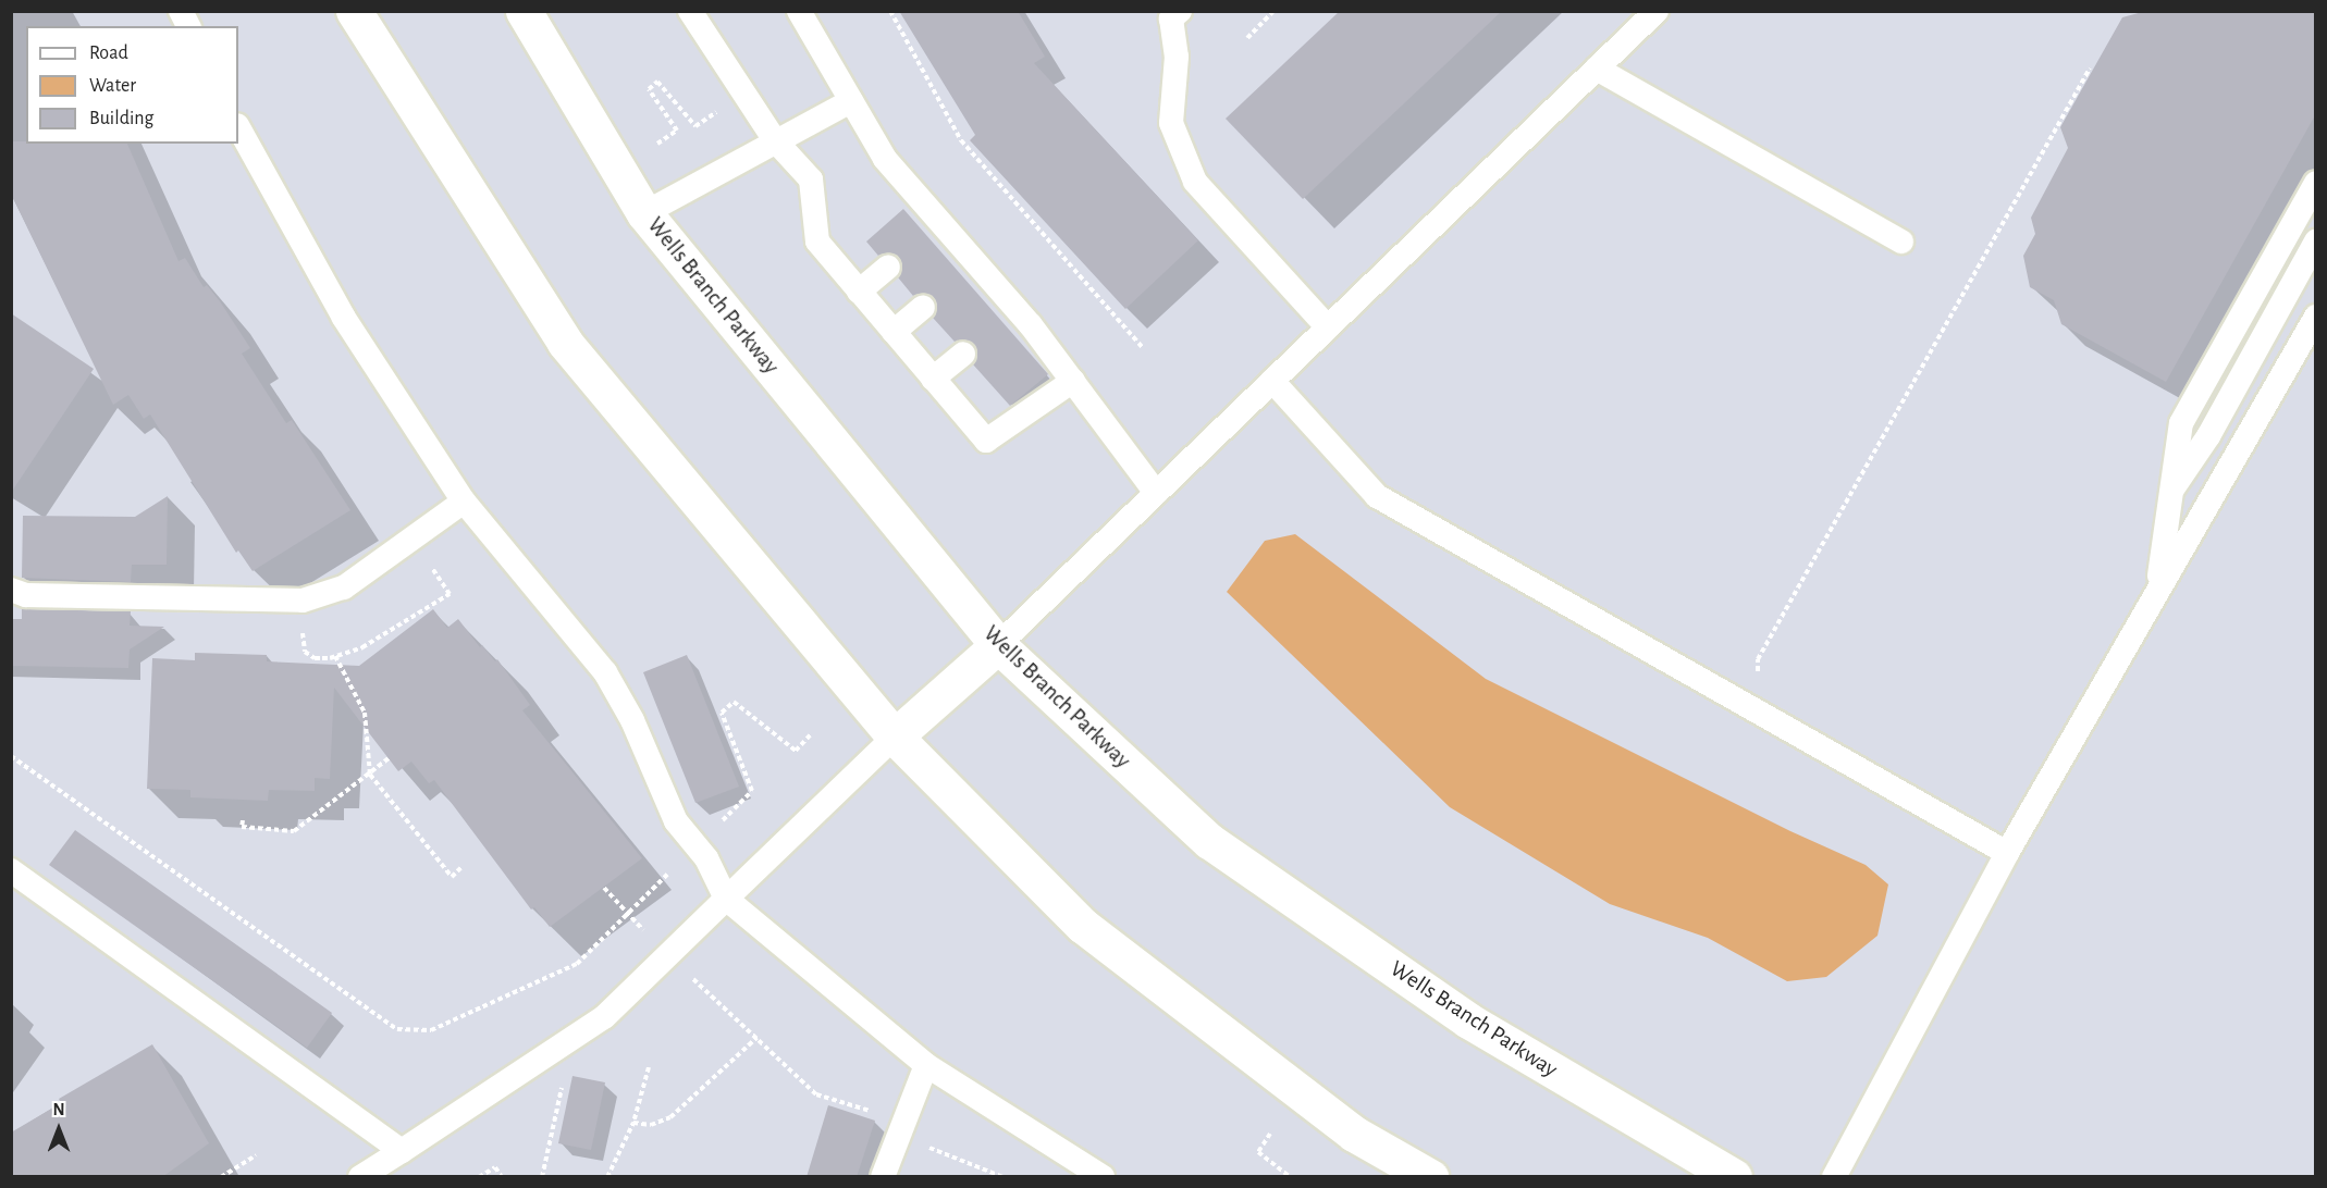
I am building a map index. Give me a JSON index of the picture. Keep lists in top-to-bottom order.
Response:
{
  "streets": {
    "main road": ["Wells Branch Parkway"]
  },
  "legend": ["Road", "Water", "Building"],
  "north": "top"
}
